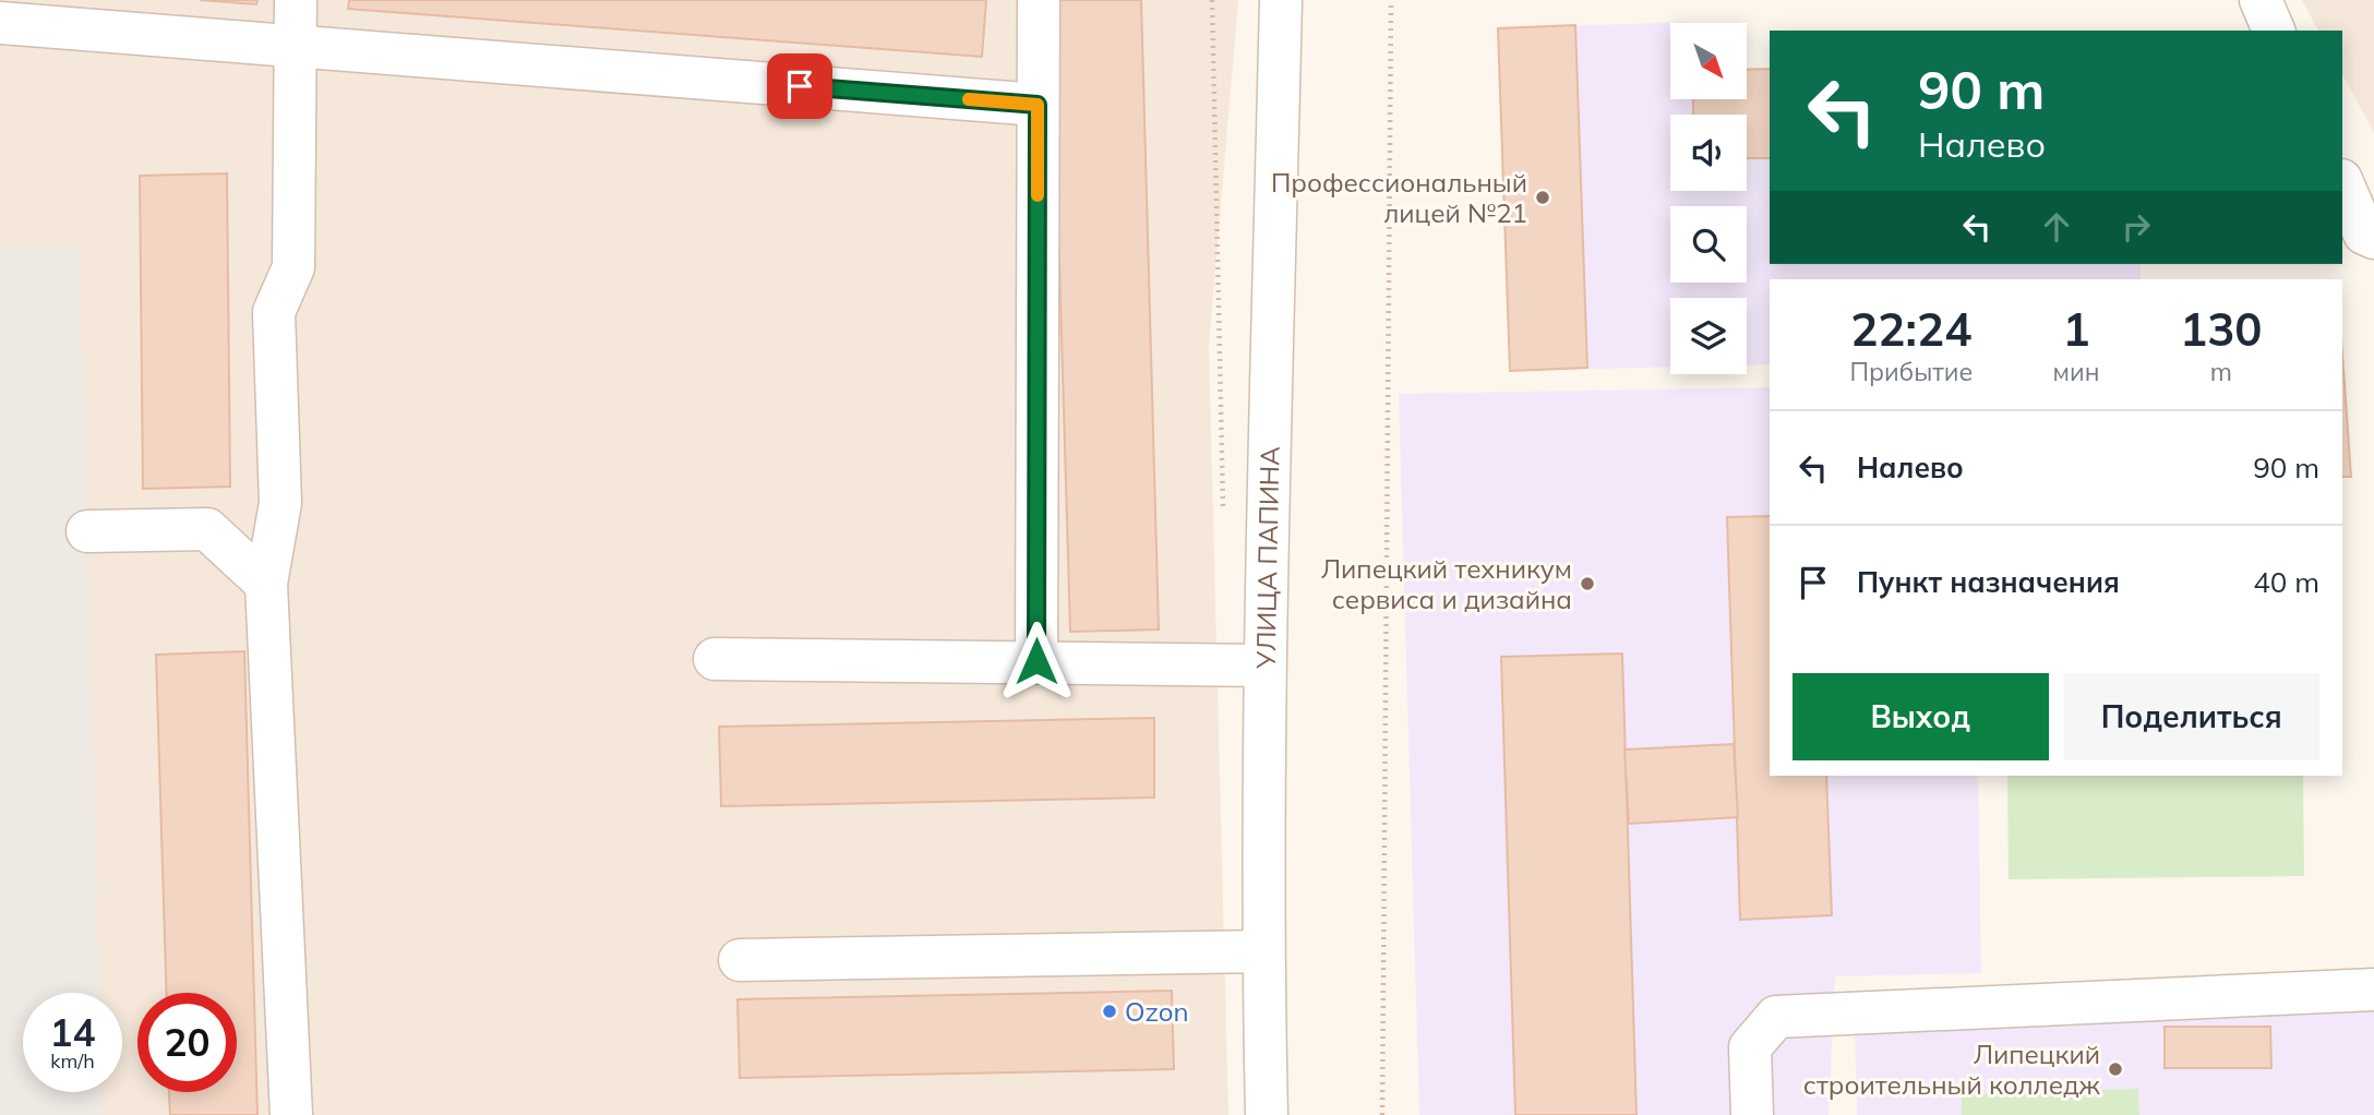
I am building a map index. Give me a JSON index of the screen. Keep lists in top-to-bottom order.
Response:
{
  "streets": {
    "street": ["УЛИЦА ПАПИНА"]
  },
  "places": [
    "Профессиональный лицей №21",
    "Липецкий техникум сервиса и дизайна",
    "Ozon",
    "Липецкий строительный колледж"
  ],
  "north": "bottom right",
  "page": {
    "turn": ["90 m", "Налево"],
    "eta": [
      "22:24",
      "Прибытие",
      "1",
      "мин",
      "130",
      "m"
    ],
    "list": [
      {
        "name": "Налево",
        "value": "90 m"
      },
      {
        "name": "Пункт назначения",
        "value": "40 m"
      }
    ],
    "buttons": ["Выход", "Поделиться"],
    "speed": "14 km/h",
    "limit": "20"
  }
}
